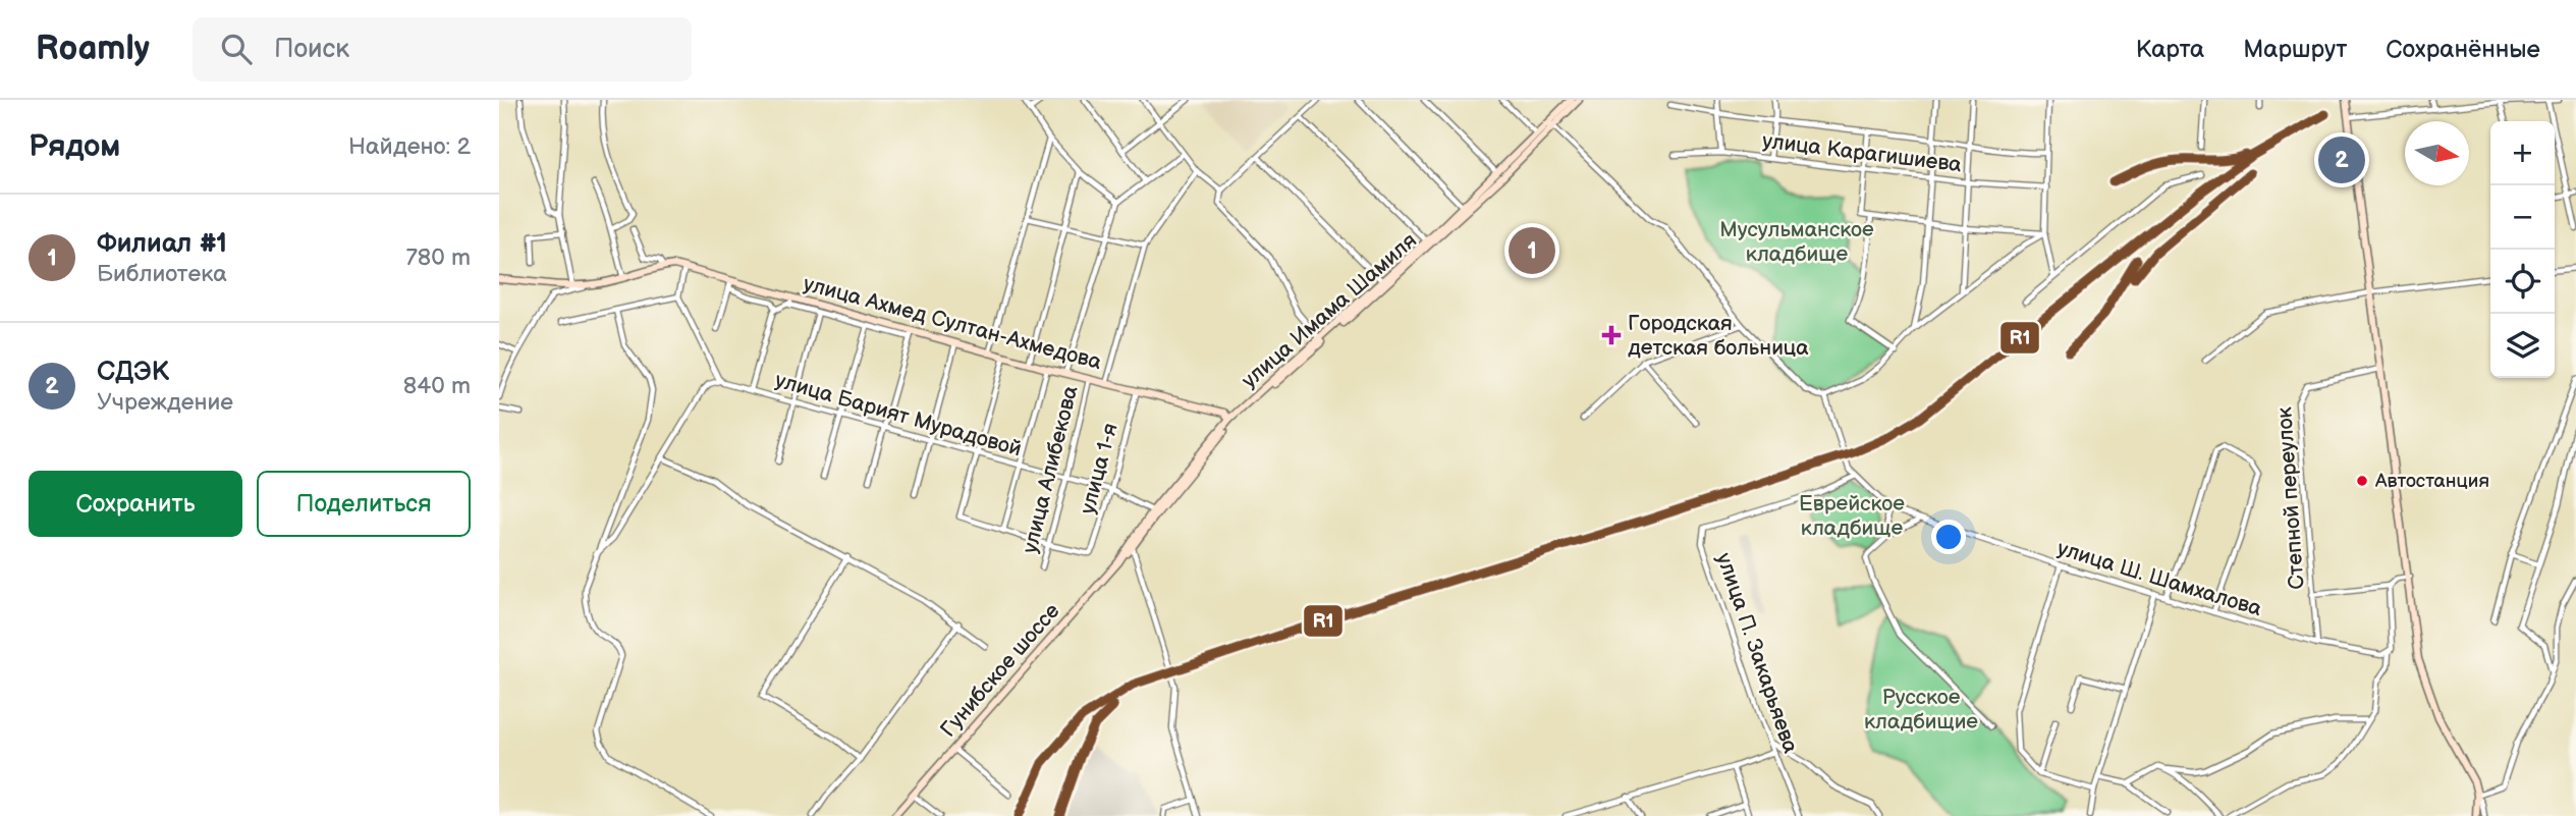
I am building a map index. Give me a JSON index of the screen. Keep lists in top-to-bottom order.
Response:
{
  "streets": {
    "main road": ["улица Имама Шамиля", "улица Ахмед Султан-Ахмедова", "Гунибское шоссе"],
    "street": [
      "улица Карагишиева",
      "улица Барият Мурадовой",
      "улица 1-я",
      "улица Алибекова",
      "Степной переулок",
      "улица Ш. Шамхалова",
      "улица П. Закарьяева"
    ]
  },
  "crossings": [
    ["улица Имама Шамиля", "улица Ахмед Султан-Ахмедова"],
    ["улица Имама Шамиля", "улица Барият Мурадовой"],
    ["улица Имама Шамиля", "Гунибское шоссе"],
    ["улица Ахмед Султан-Ахмедова", "улица 1-я"],
    ["улица Ахмед Султан-Ахмедова", "улица Алибекова"],
    ["улица Барият Мурадовой", "улица 1-я"],
    ["улица Барият Мурадовой", "улица Алибекова"],
    ["улица 1-я", "улица Алибекова"],
    ["Степной переулок", "улица Ш. Шамхалова"],
    ["улица Ш. Шамхалова", "улица П. Закарьяева"]
  ],
  "parks": ["Мусульманское кладбище", "Еврейское кладбище", "Русское кладбищие"],
  "places": {
    "health": ["Городская детская больница"],
    "other": ["Автостанция"]
  },
  "lines": ["transit line R1"],
  "north": "right",
  "page": {
    "header": "Roamly",
    "search": "Поиск",
    "nav": ["Карта", "Маршрут", "Сохранённые"],
    "heading": ["Рядом", "Найдено: 2"],
    "map_buttons": ["+", "−"],
    "pins": ["2", "1"],
    "list": [
      {
        "mark": "1",
        "name": "Филиал #1",
        "note": "Библиотека",
        "value": "780 m"
      },
      {
        "mark": "2",
        "name": "СДЭК",
        "note": "Учреждение",
        "value": "840 m"
      }
    ],
    "buttons": ["Сохранить", "Поделиться"]
  }
}
